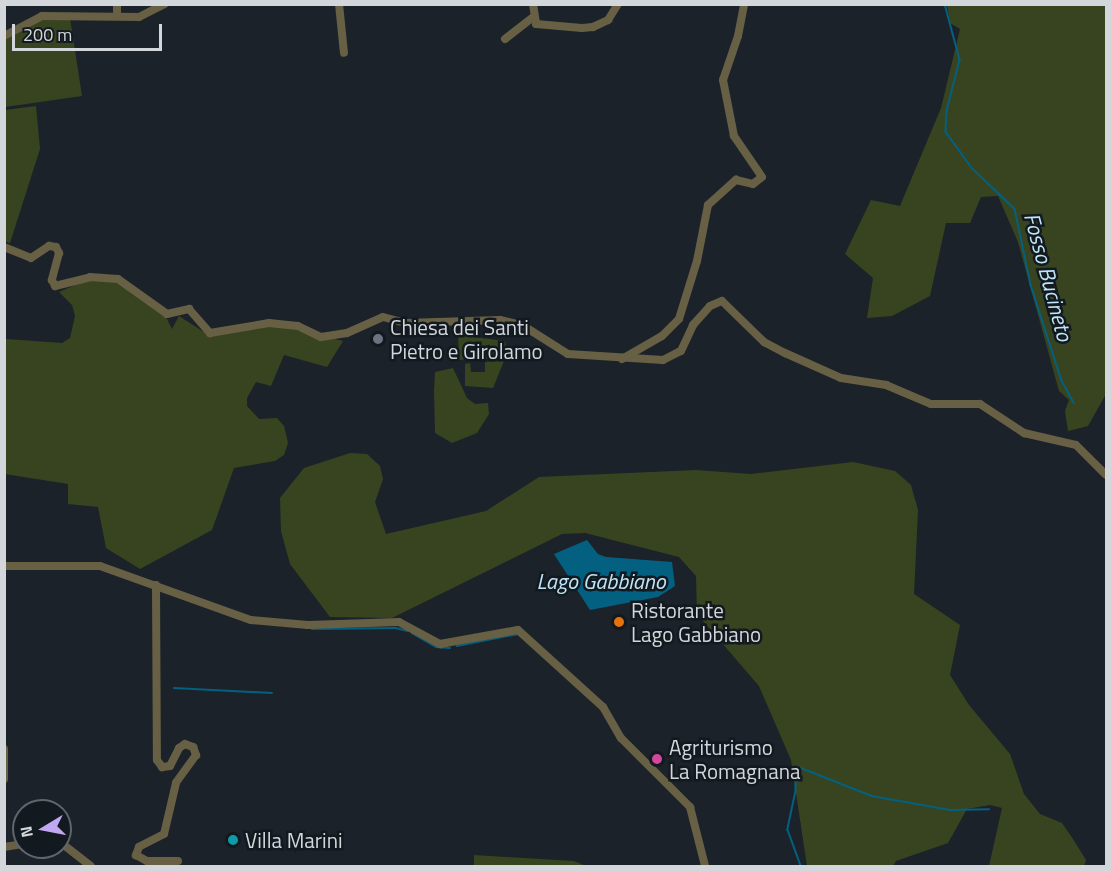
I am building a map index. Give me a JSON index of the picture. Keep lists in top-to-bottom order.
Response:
{
  "water": ["Fosso Bucineto", "Lago Gabbiano"],
  "places": [
    "Chiesa dei Santi Pietro e Girolamo",
    "Ristorante Lago Gabbiano",
    "Agriturismo La Romagnana",
    "Villa Marini"
  ],
  "scale_bar": "200 m",
  "north": "left"
}
